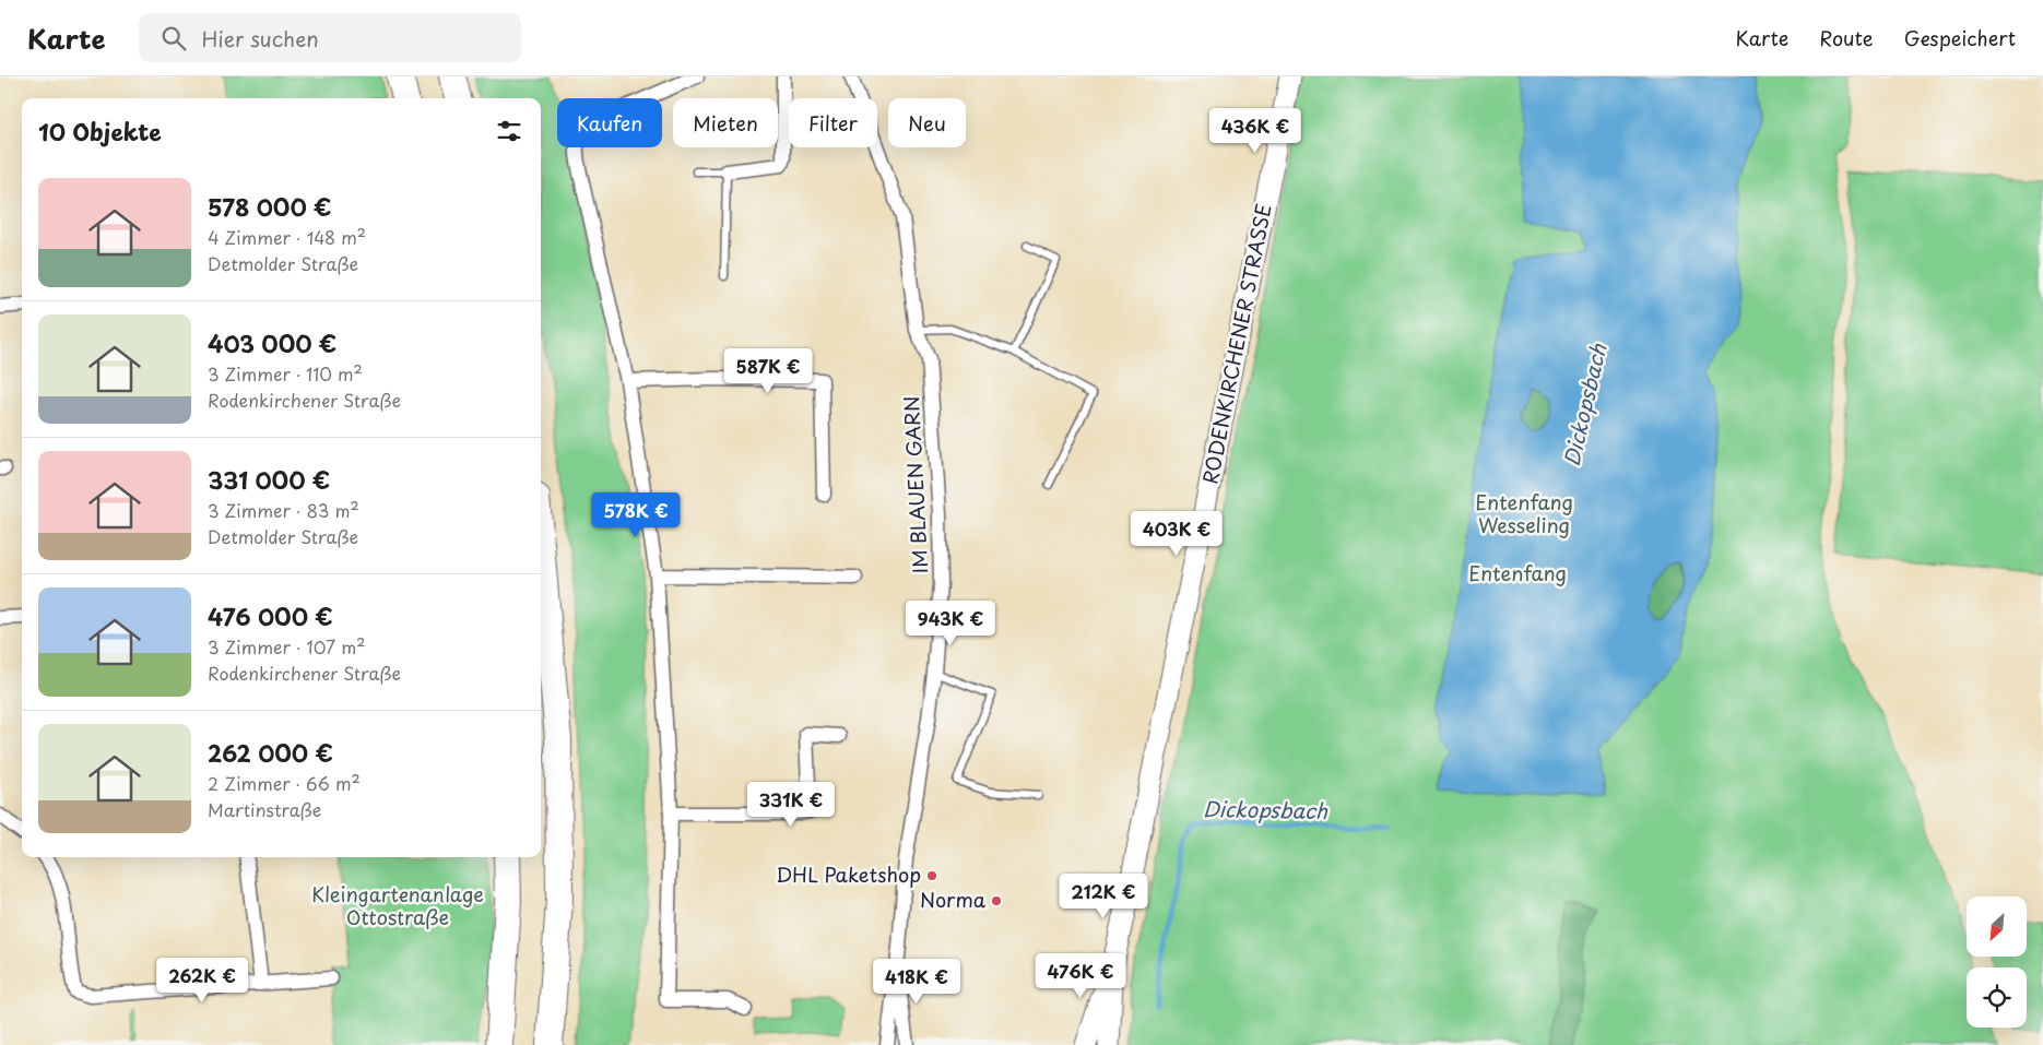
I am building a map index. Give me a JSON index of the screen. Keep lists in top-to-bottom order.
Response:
{
  "streets": {
    "main road": ["RODENKIRCHENER STRASSE"],
    "street": ["IM BLAUEN GARN"]
  },
  "water": ["Dickopsbach"],
  "parks": ["Entenfang Wesseling", "Entenfang", "Kleingartenanlage Ottostraße"],
  "places": ["DHL Paketshop", "Norma"],
  "north": "bottom left",
  "page": {
    "header": "Karte",
    "search": "Hier suchen",
    "nav": ["Karte", "Route", "Gespeichert"],
    "chip": [
      "Kaufen",
      "Mieten",
      "Filter",
      "Neu"
    ],
    "heading": "10 Objekte",
    "price": [
      "436K €",
      "587K €",
      "578K €",
      "403K €",
      "943K €",
      "331K €",
      "212K €",
      "476K €",
      "262K €",
      "418K €"
    ],
    "list": [
      {
        "name": "578 000 €",
        "note": "4 Zimmer · 148 m² · Detmolder Straße"
      },
      {
        "name": "403 000 €",
        "note": "3 Zimmer · 110 m² · Rodenkirchener Straße"
      },
      {
        "name": "331 000 €",
        "note": "3 Zimmer · 83 m² · Detmolder Straße"
      },
      {
        "name": "476 000 €",
        "note": "3 Zimmer · 107 m² · Rodenkirchener Straße"
      },
      {
        "name": "262 000 €",
        "note": "2 Zimmer · 66 m² · Martinstraße"
      }
    ]
  }
}
